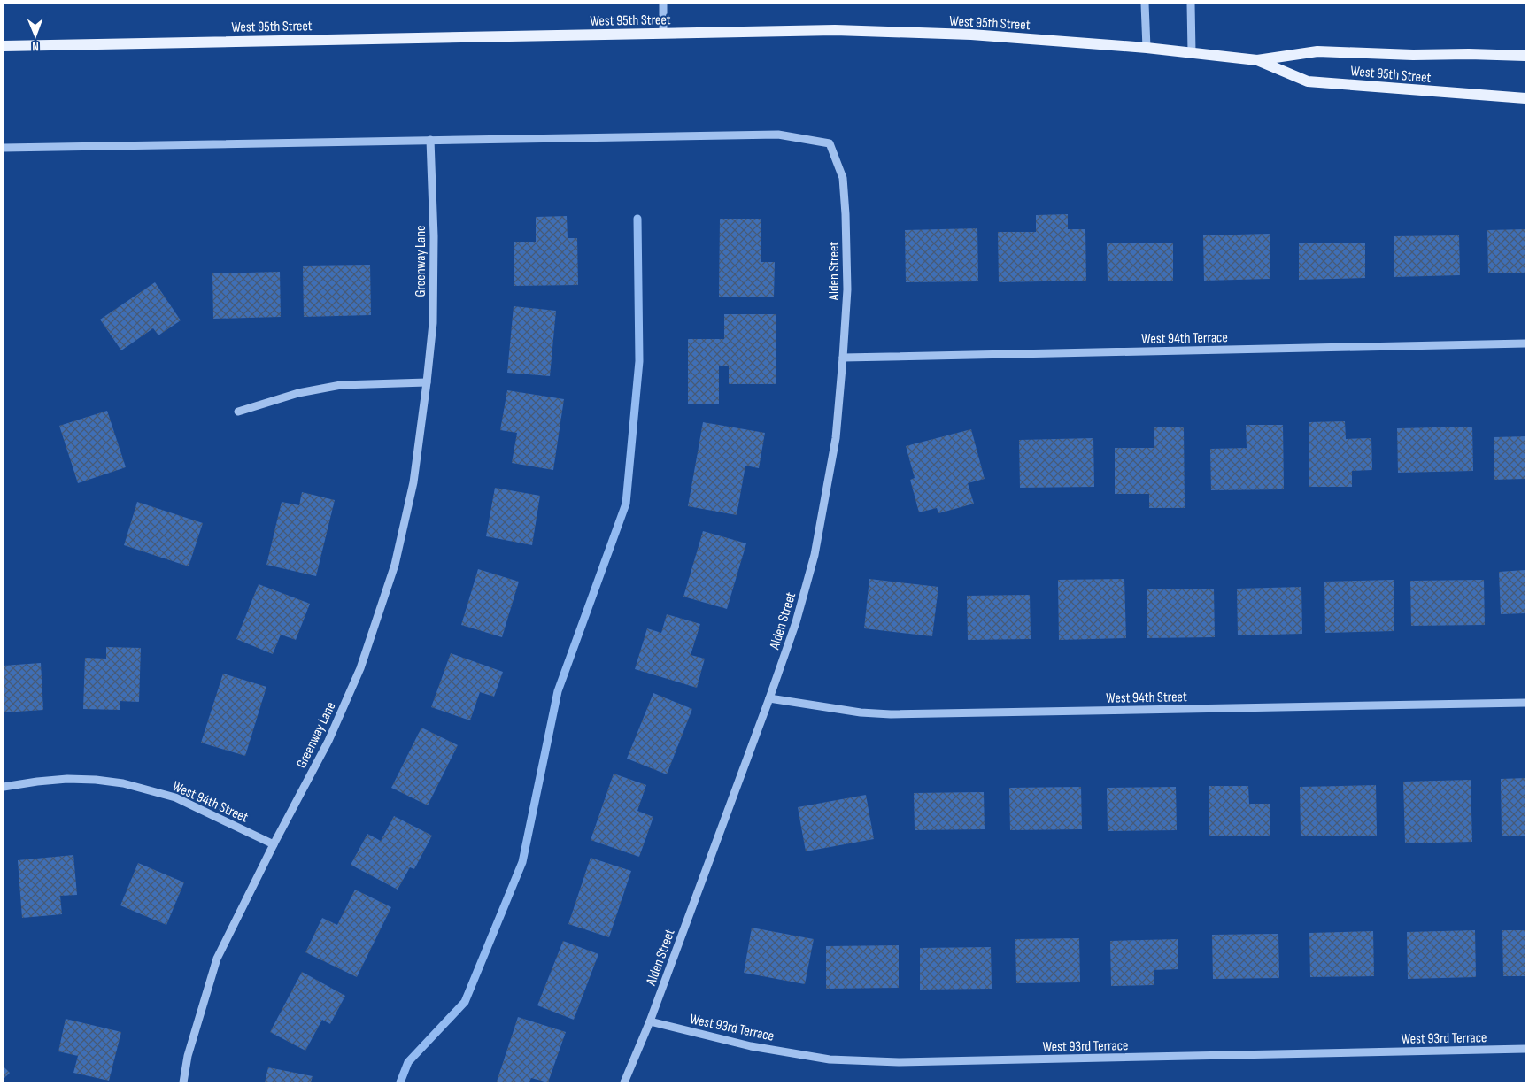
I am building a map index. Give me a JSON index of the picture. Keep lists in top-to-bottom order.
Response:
{
  "streets": {
    "main road": ["West 95th Street"],
    "street": [
      "Greenway Lane",
      "Alden Street",
      "West 94th Terrace",
      "West 94th Street",
      "West 93rd Terrace"
    ]
  },
  "crossings": [
    ["Greenway Lane", "Alden Street"],
    ["Greenway Lane", "West 94th Street"],
    ["Alden Street", "West 94th Terrace"],
    ["Alden Street", "West 94th Street"],
    ["Alden Street", "West 93rd Terrace"]
  ],
  "north": "bottom"
}
